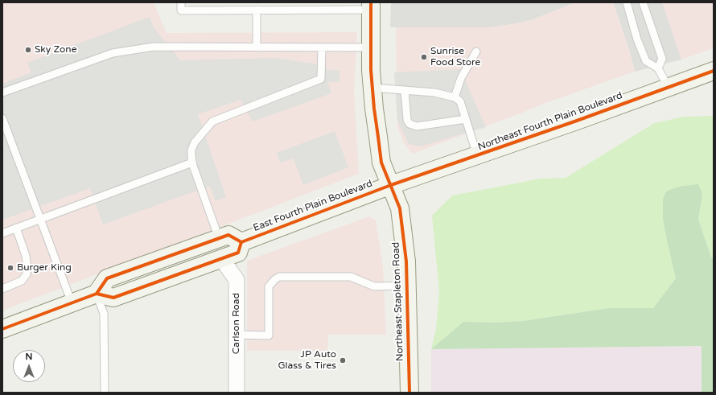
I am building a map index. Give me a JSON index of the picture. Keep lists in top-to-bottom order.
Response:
{
  "streets": {
    "main road": ["Northeast Fourth Plain Boulevard", "East Fourth Plain Boulevard", "Northeast Stapleton Road"],
    "street": ["Carlson Road"]
  },
  "crossings": [
    ["Northeast Fourth Plain Boulevard", "East Fourth Plain Boulevard"],
    ["Northeast Fourth Plain Boulevard", "Northeast Stapleton Road"],
    ["East Fourth Plain Boulevard", "Northeast Stapleton Road"]
  ],
  "places": [
    "Sky Zone",
    "Sunrise Food Store",
    "Burger King",
    "JP Auto Glass & Tires"
  ],
  "north": "top"
}
